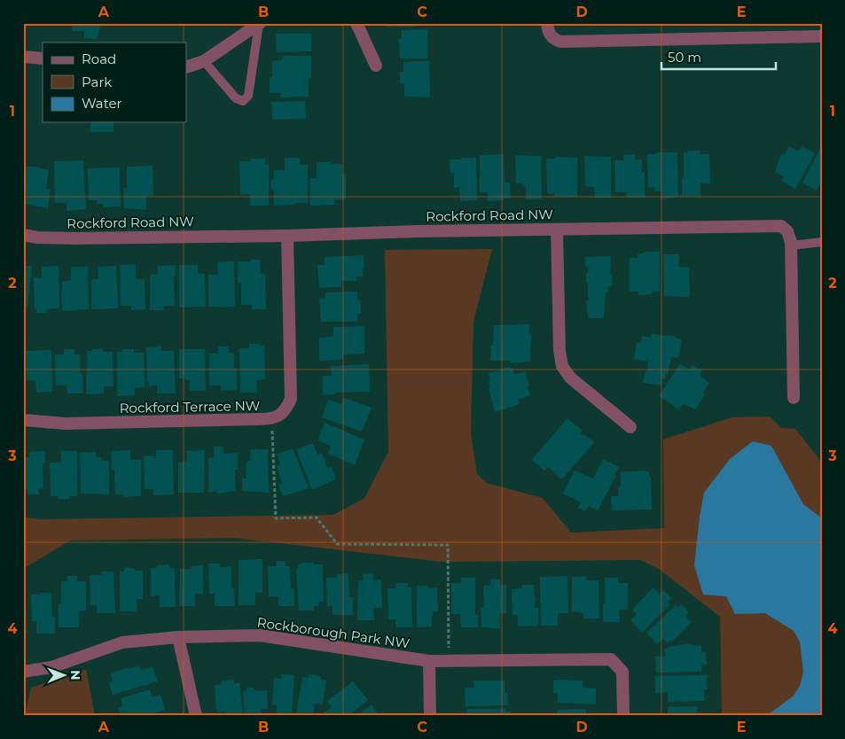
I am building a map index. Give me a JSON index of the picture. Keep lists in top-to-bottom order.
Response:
{
  "streets": {
    "street": ["Rockford Road NW", "Rockford Terrace NW", "Rockborough Park NW"]
  },
  "crossings": [
    ["Rockford Road NW", "Rockford Terrace NW"]
  ],
  "legend": ["Road", "Park", "Water"],
  "scale_bar": "50 m",
  "north": "right",
  "grid": {
    "columns": [
      "A",
      "B",
      "C",
      "D",
      "E"
    ],
    "rows": [
      "1",
      "2",
      "3",
      "4"
    ]
  }
}
